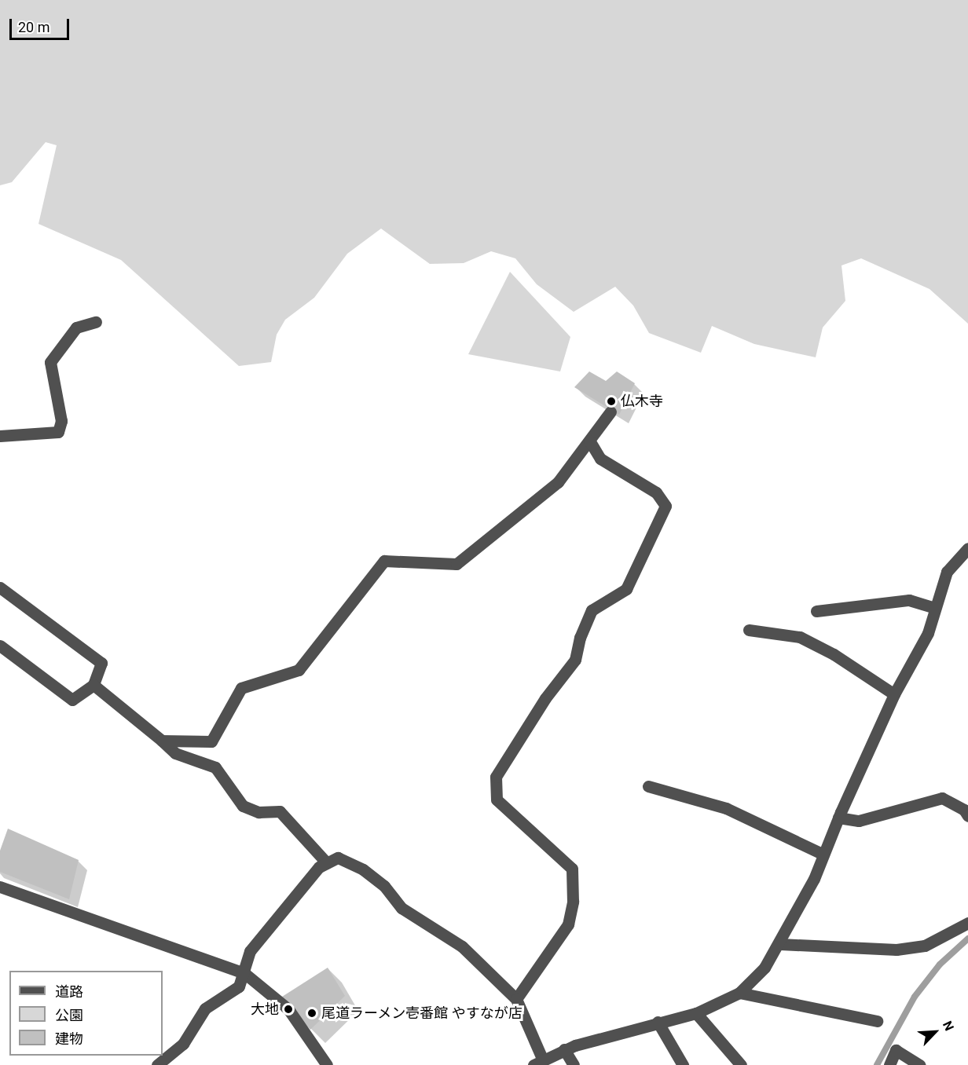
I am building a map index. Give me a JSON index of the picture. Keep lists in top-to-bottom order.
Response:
{
  "places": ["仏木寺", "大地", "尾道ラーメン壱番館 やすなが店"],
  "legend": ["道路", "公園", "建物"],
  "scale_bar": "20 m",
  "north": "top right"
}
